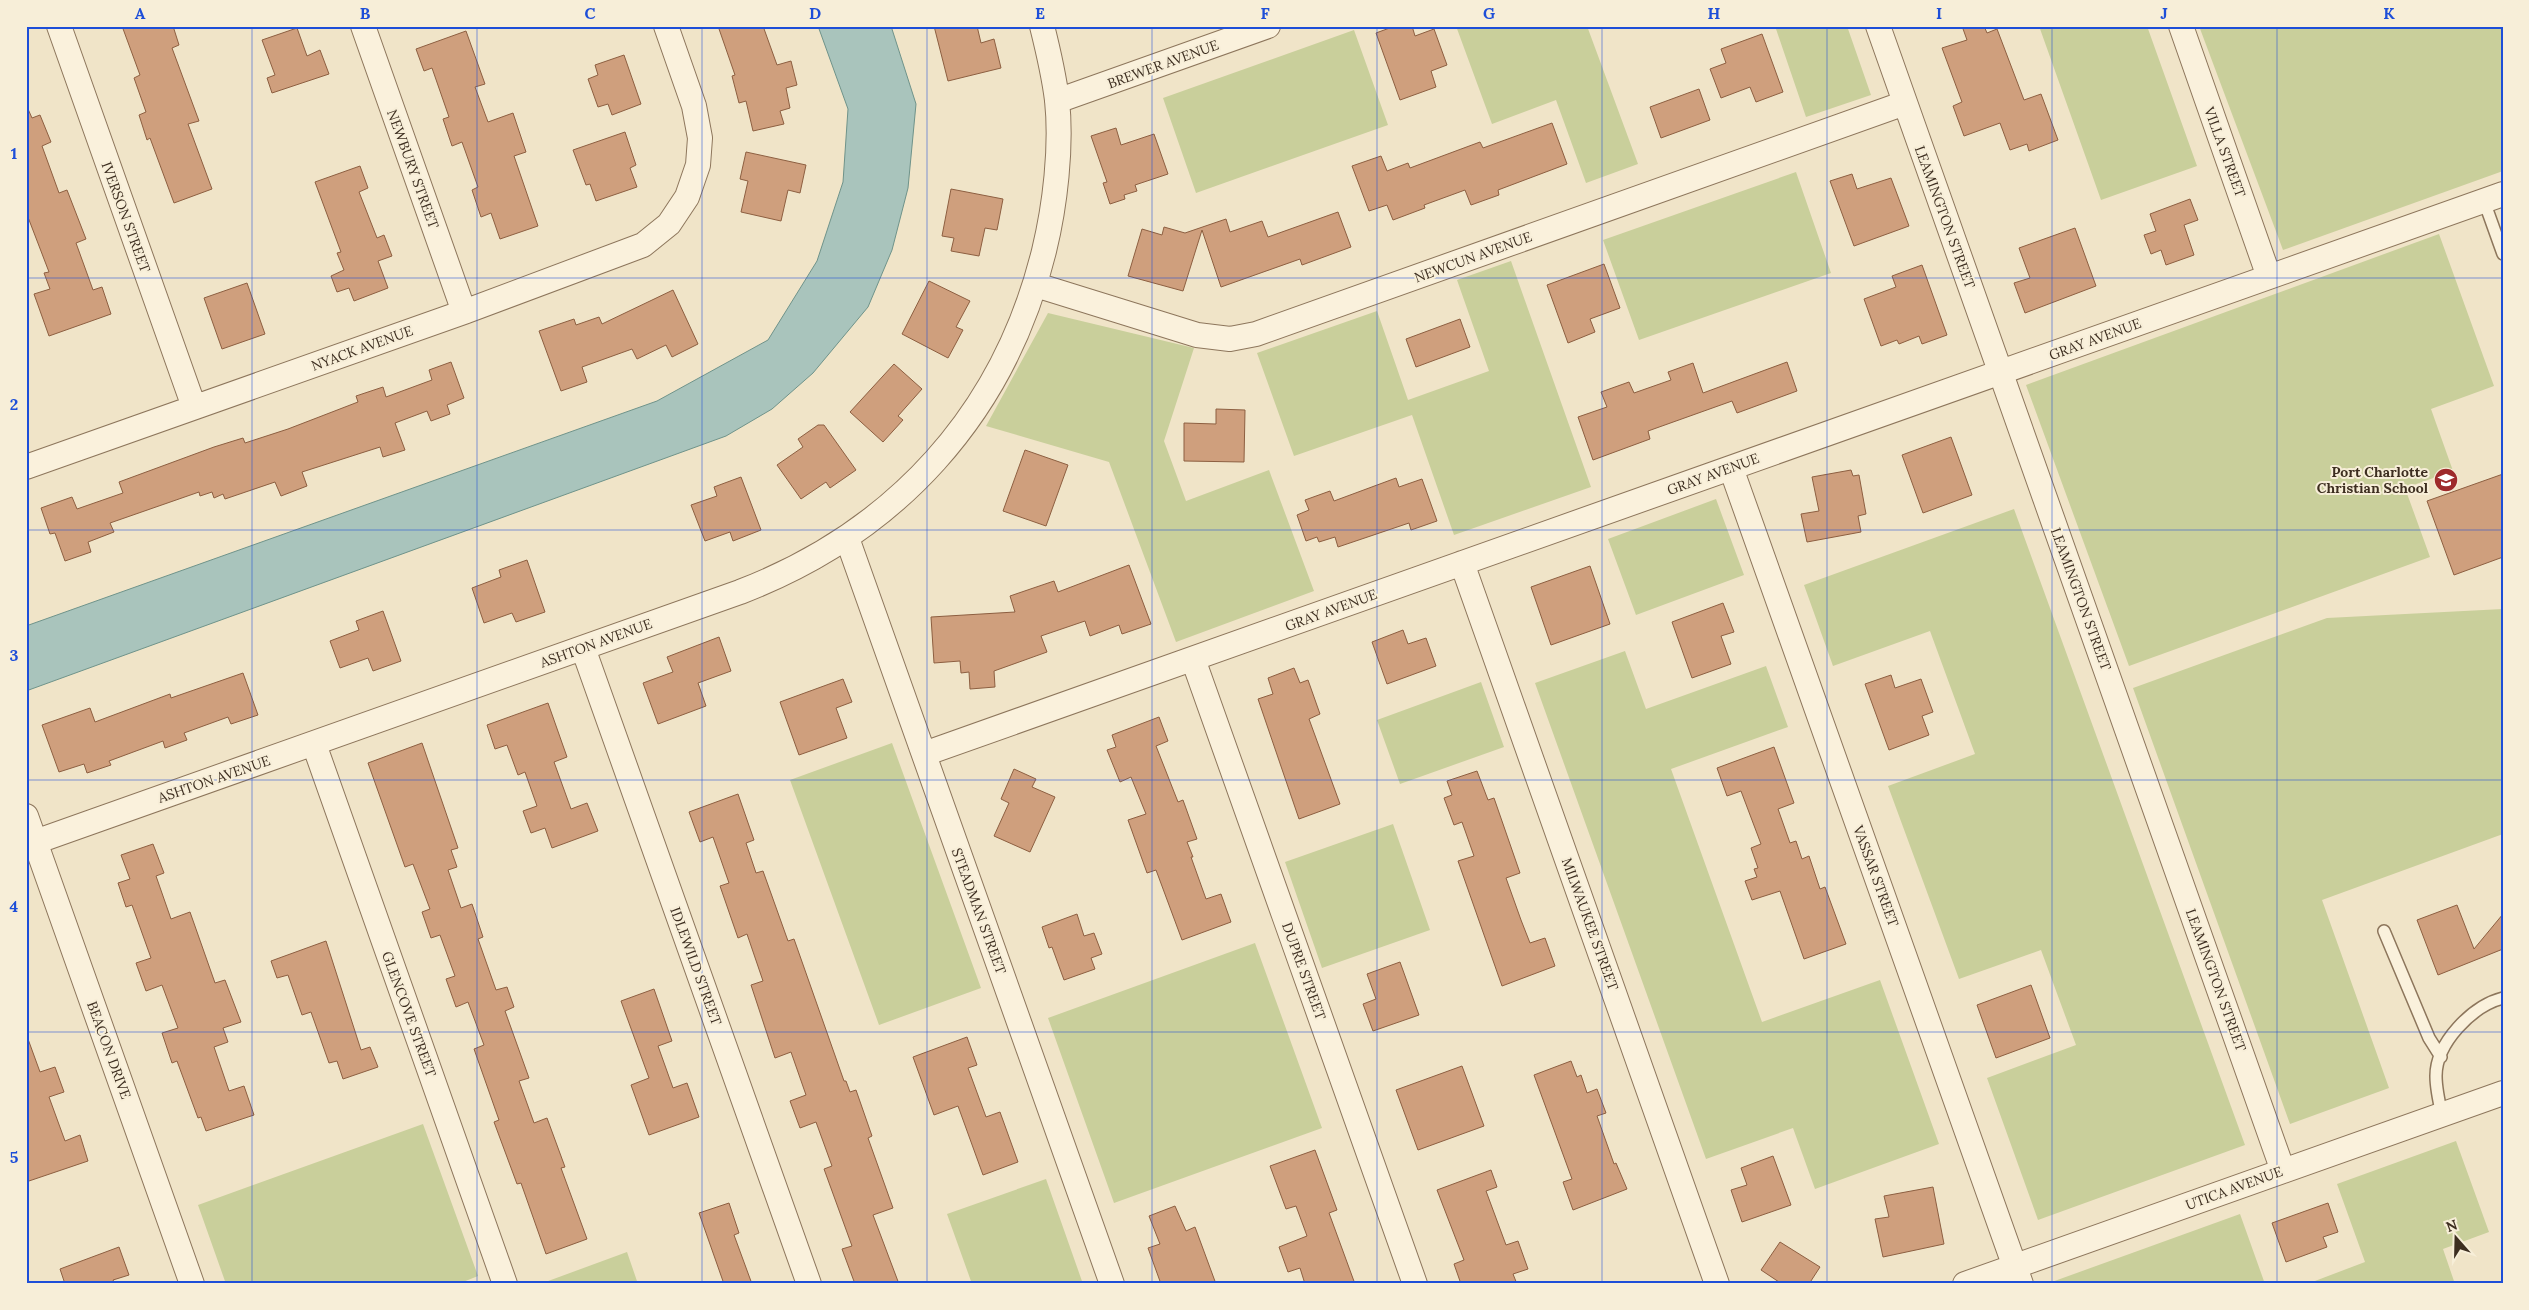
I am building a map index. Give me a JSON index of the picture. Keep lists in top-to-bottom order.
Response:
{
  "streets": {
    "street": [
      "BREWER AVENUE",
      "VILLA STREET",
      "NEWBURY STREET",
      "IVERSON STREET",
      "LEAMINGTON STREET",
      "NEWCUN AVENUE",
      "GRAY AVENUE",
      "NYACK AVENUE",
      "ASHTON AVENUE",
      "VASSAR STREET",
      "STEADMAN STREET",
      "MILWAUKEE STREET",
      "IDLEWILD STREET",
      "DUPRE STREET",
      "GLENCOVE STREET",
      "BEACON DRIVE",
      "UTICA AVENUE"
    ]
  },
  "crossings": [
    ["BREWER AVENUE", "ASHTON AVENUE"],
    ["VILLA STREET", "GRAY AVENUE"],
    ["NEWBURY STREET", "NYACK AVENUE"],
    ["IVERSON STREET", "NYACK AVENUE"],
    ["LEAMINGTON STREET", "NEWCUN AVENUE"],
    ["LEAMINGTON STREET", "GRAY AVENUE"],
    ["LEAMINGTON STREET", "UTICA AVENUE"],
    ["NEWCUN AVENUE", "ASHTON AVENUE"],
    ["GRAY AVENUE", "VASSAR STREET"],
    ["GRAY AVENUE", "STEADMAN STREET"],
    ["GRAY AVENUE", "MILWAUKEE STREET"],
    ["GRAY AVENUE", "DUPRE STREET"],
    ["ASHTON AVENUE", "STEADMAN STREET"],
    ["ASHTON AVENUE", "IDLEWILD STREET"],
    ["ASHTON AVENUE", "GLENCOVE STREET"],
    ["ASHTON AVENUE", "BEACON DRIVE"],
    ["VASSAR STREET", "UTICA AVENUE"]
  ],
  "places": {
    "school or university": ["Port Charlotte Christian School"]
  },
  "north": "top",
  "grid": {
    "columns": [
      "A",
      "B",
      "C",
      "D",
      "E",
      "F",
      "G",
      "H",
      "I",
      "J",
      "K"
    ],
    "rows": [
      "1",
      "2",
      "3",
      "4",
      "5"
    ]
  }
}
